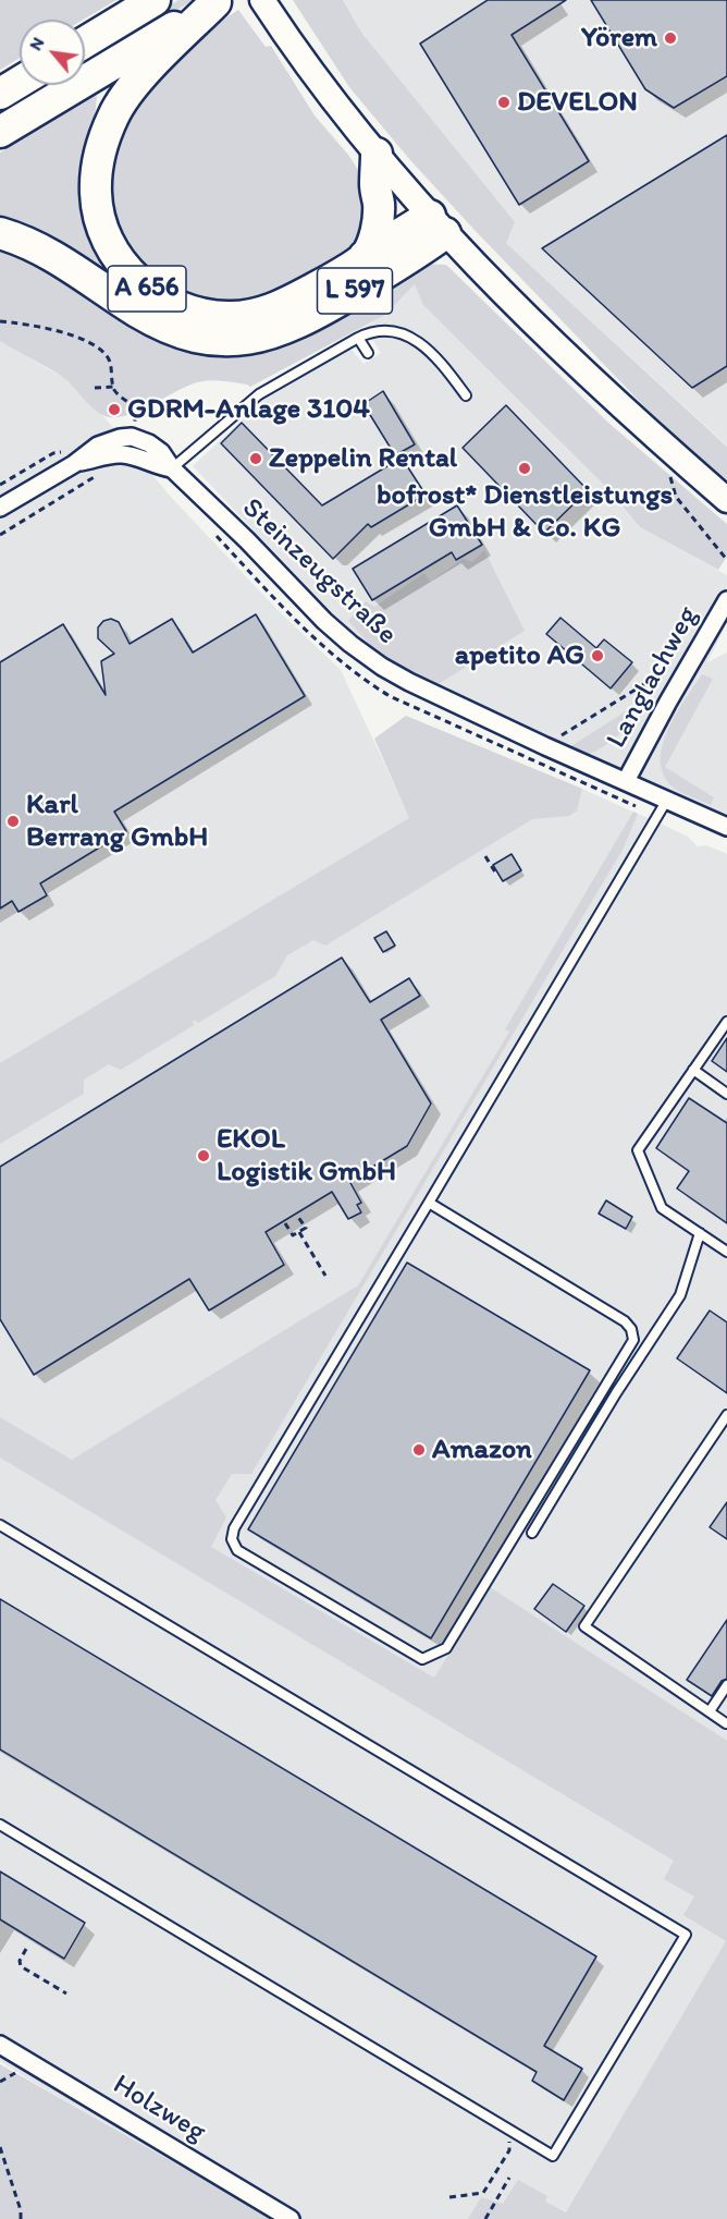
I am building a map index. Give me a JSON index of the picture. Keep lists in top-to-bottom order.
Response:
{
  "streets": {
    "highway": ["A 656", "L 597"],
    "street": ["Steinzeugstraße", "Langlachweg", "Holzweg"]
  },
  "crossings": [
    ["A 656", "L 597"],
    ["Steinzeugstraße", "Langlachweg"]
  ],
  "places": [
    "Yörem",
    "DEVELON",
    "GDRM-Anlage 3104",
    "Zeppelin Rental",
    "bofrost* Dienstleistungs GmbH & Co. KG",
    "apetito AG",
    "Karl Berrang GmbH",
    "EKOL Logistik GmbH",
    "Amazon"
  ],
  "north": "top left"
}
